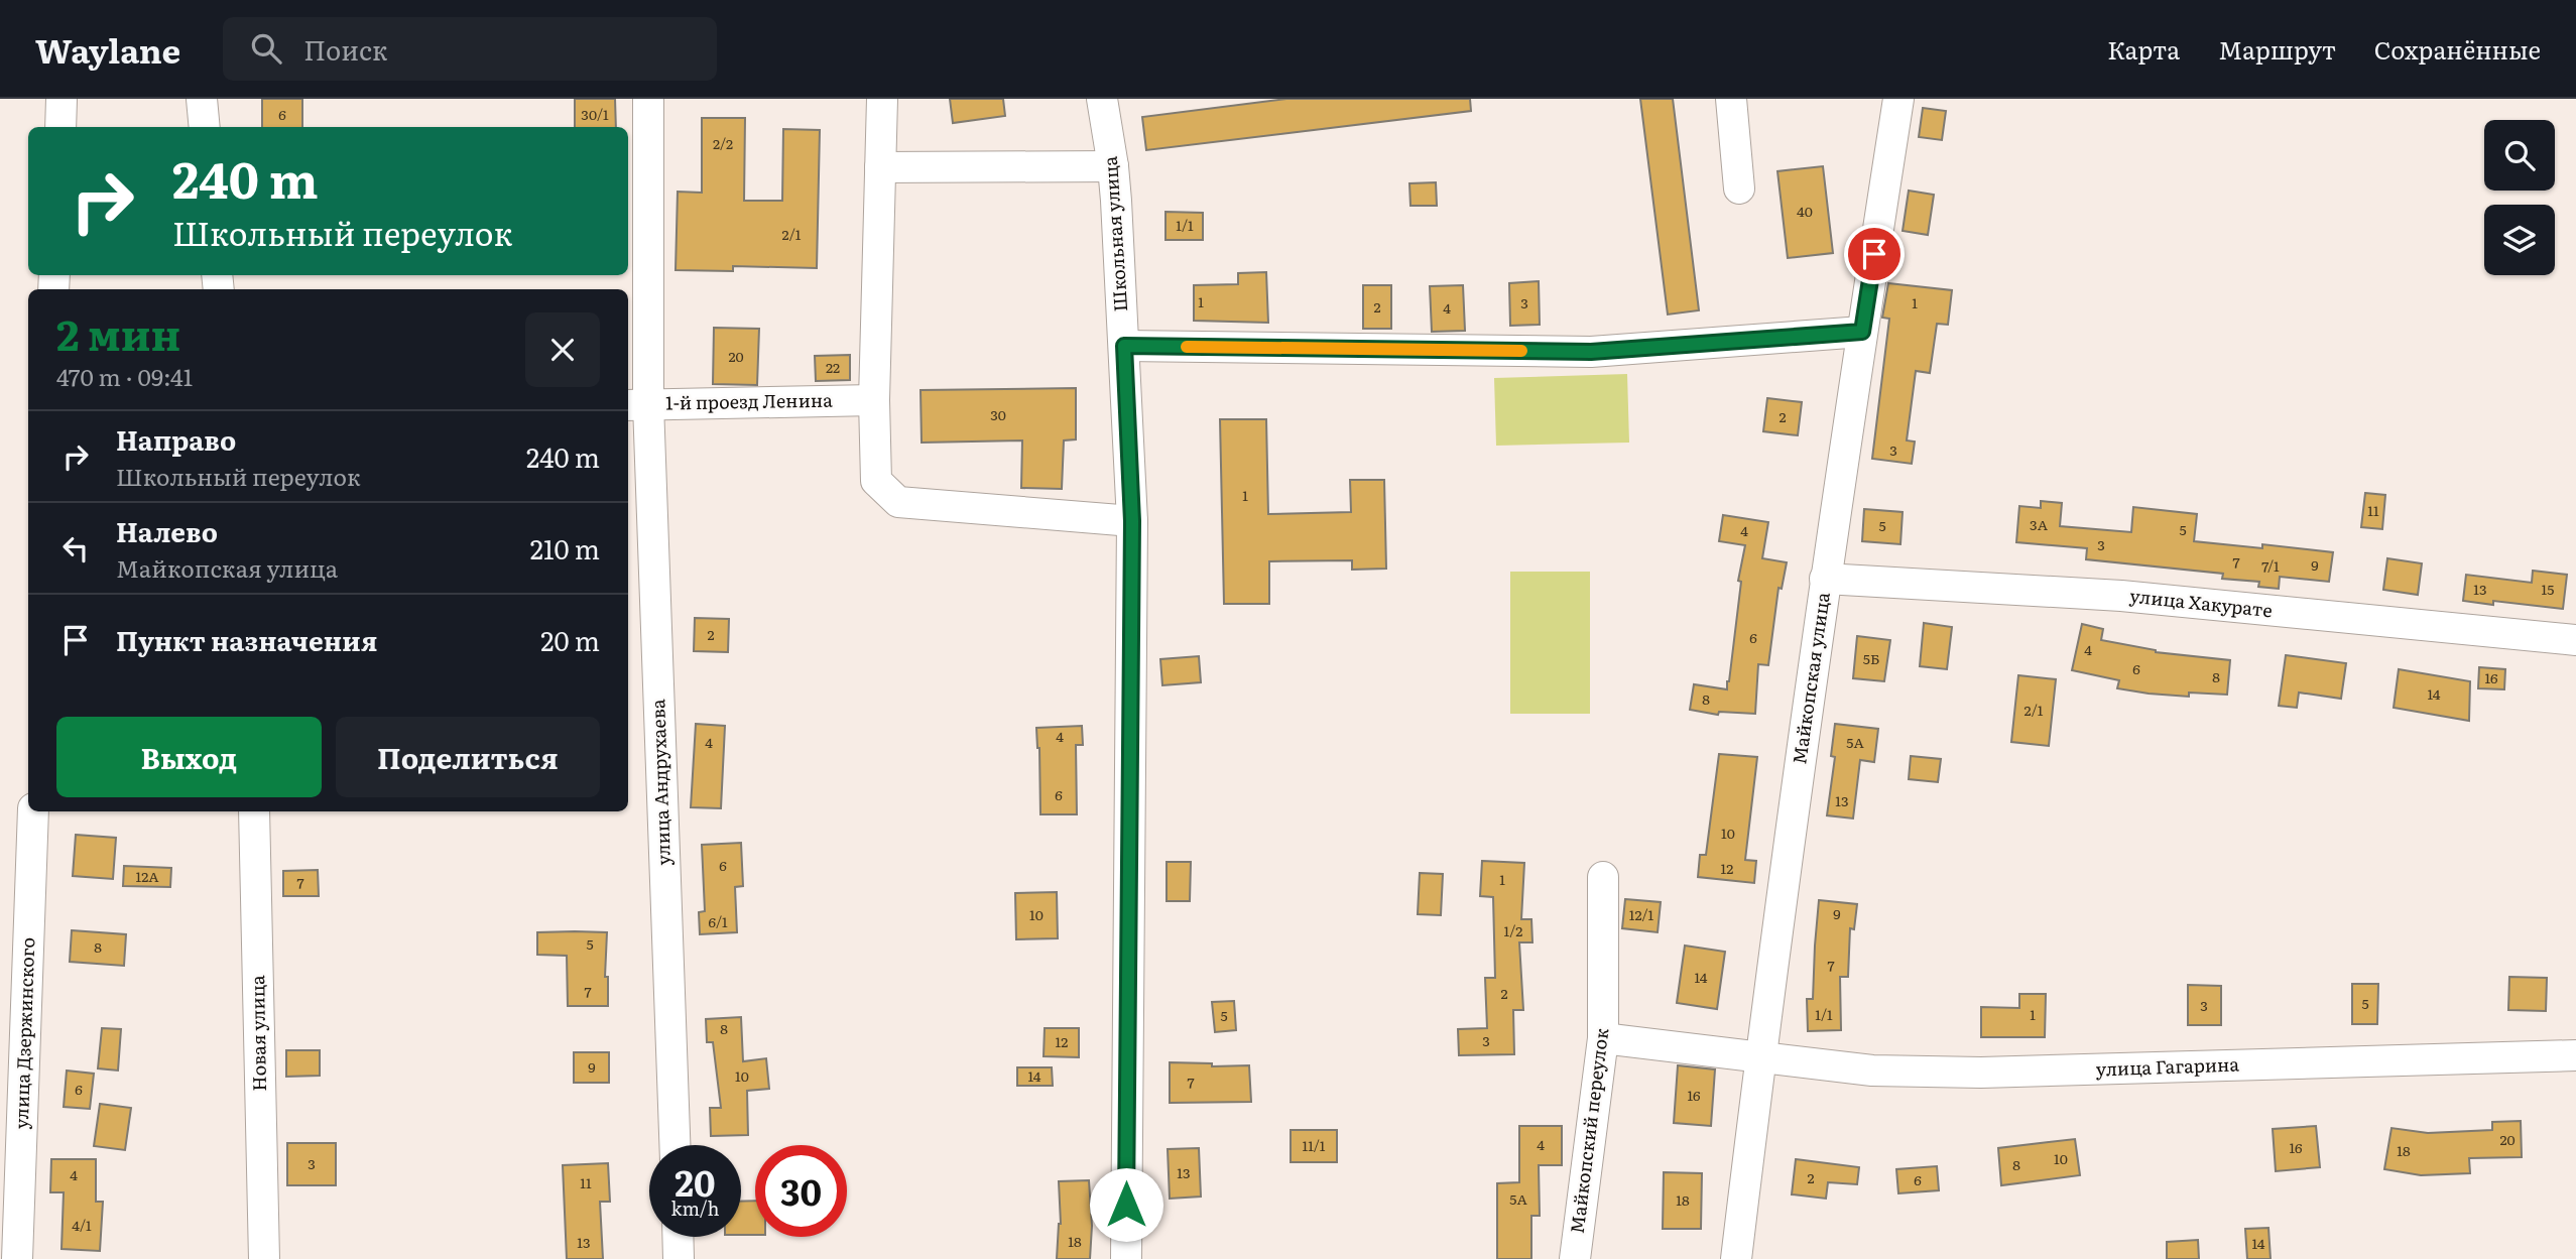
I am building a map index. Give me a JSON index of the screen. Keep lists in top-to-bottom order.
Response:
{
  "streets": {
    "street": [
      "Школьная улица",
      "1-й проезд Ленина",
      "улица Хакурате",
      "Майкопская улица",
      "улица Андрухаева",
      "улица Дзержинского",
      "Новая улица",
      "улица Гагарина",
      "Майкопский переулок"
    ]
  },
  "crossings": [
    ["1-й проезд Ленина", "улица Андрухаева"],
    ["улица Хакурате", "Майкопская улица"],
    ["Майкопская улица", "улица Гагарина"],
    ["улица Гагарина", "Майкопский переулок"]
  ],
  "house_numbers": [
    "6",
    "30/1",
    "2/2",
    "40",
    "1/1",
    "2/1",
    "1",
    "3",
    "1",
    "2",
    "4",
    "20",
    "22",
    "30",
    "2",
    "3",
    "1",
    "11",
    "3А",
    "5",
    "5",
    "4",
    "3",
    "7",
    "9",
    "7/1",
    "13",
    "15",
    "2",
    "6",
    "4",
    "5Б",
    "6",
    "8",
    "16",
    "14",
    "8",
    "2/1",
    "4",
    "4",
    "5А",
    "6",
    "13",
    "10",
    "6",
    "12",
    "12А",
    "1",
    "7",
    "9",
    "10",
    "12/1",
    "6/1",
    "1/2",
    "5",
    "8",
    "7",
    "14",
    "7",
    "2",
    "5",
    "3",
    "1/1",
    "1",
    "5",
    "8",
    "3",
    "12",
    "9",
    "10",
    "14",
    "7",
    "6",
    "16",
    "20",
    "4",
    "11/1",
    "16",
    "18",
    "10",
    "3",
    "8",
    "13",
    "4",
    "2",
    "6",
    "11",
    "5А",
    "18",
    "4/1",
    "18",
    "13",
    "14"
  ],
  "page": {
    "header": "Waylane",
    "search": "Поиск",
    "nav": ["Карта", "Маршрут", "Сохранённые"],
    "turn": ["240 m", "Школьный переулок"],
    "heading": ["2 мин", "470 m · 09:41"],
    "list": [
      {
        "name": "Направо",
        "note": "Школьный переулок",
        "value": "240 m"
      },
      {
        "name": "Налево",
        "note": "Майкопская улица",
        "value": "210 m"
      },
      {
        "name": "Пункт назначения",
        "value": "20 m"
      }
    ],
    "buttons": ["Выход", "Поделиться"],
    "speed": "20 km/h",
    "limit": "30"
  }
}
